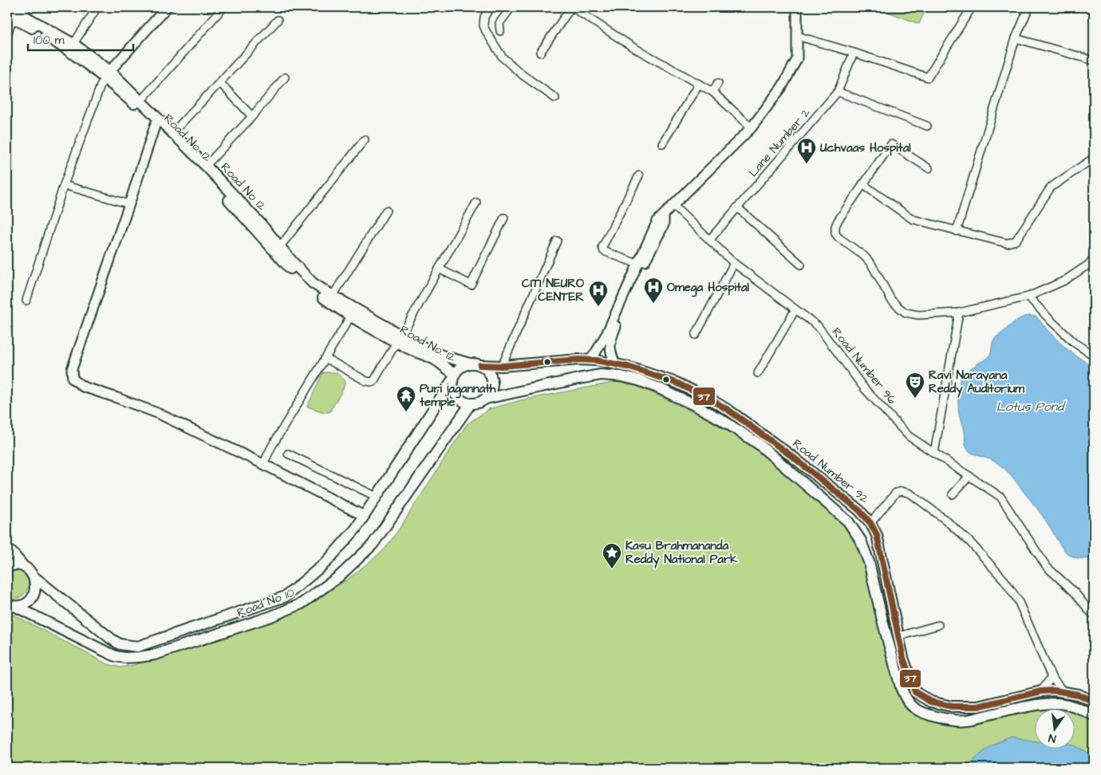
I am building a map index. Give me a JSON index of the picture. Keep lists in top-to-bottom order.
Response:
{
  "streets": {
    "main road": [
      "Road No. 12",
      "Road No 12",
      "Road Number 92",
      "Road No 10"
    ],
    "street": ["Lane Number 2", "Road Number 96"]
  },
  "crossings": [
    ["Road No. 12", "Road No 12"],
    ["Road No. 12", "Road Number 92"],
    ["Road No. 12", "Road No 10"],
    ["Lane Number 2", "Road Number 96"],
    ["Road No 12", "Road Number 92"],
    ["Road No 12", "Road No 10"],
    ["Road Number 92", "Road No 10"]
  ],
  "water": ["Lotus Pond"],
  "places": {
    "hospital": ["Uchvaas Hospital", "Omega Hospital", "CITI NEURO CENTER"],
    "theatre": ["Ravi Narayana Reddy Auditorium"],
    "temple": ["Puri jagannath temple"],
    "place": ["Kasu Brahmananda Reddy National Park"]
  },
  "lines": ["transit line 37"],
  "scale_bar": "100 m",
  "north": "bottom"
}
